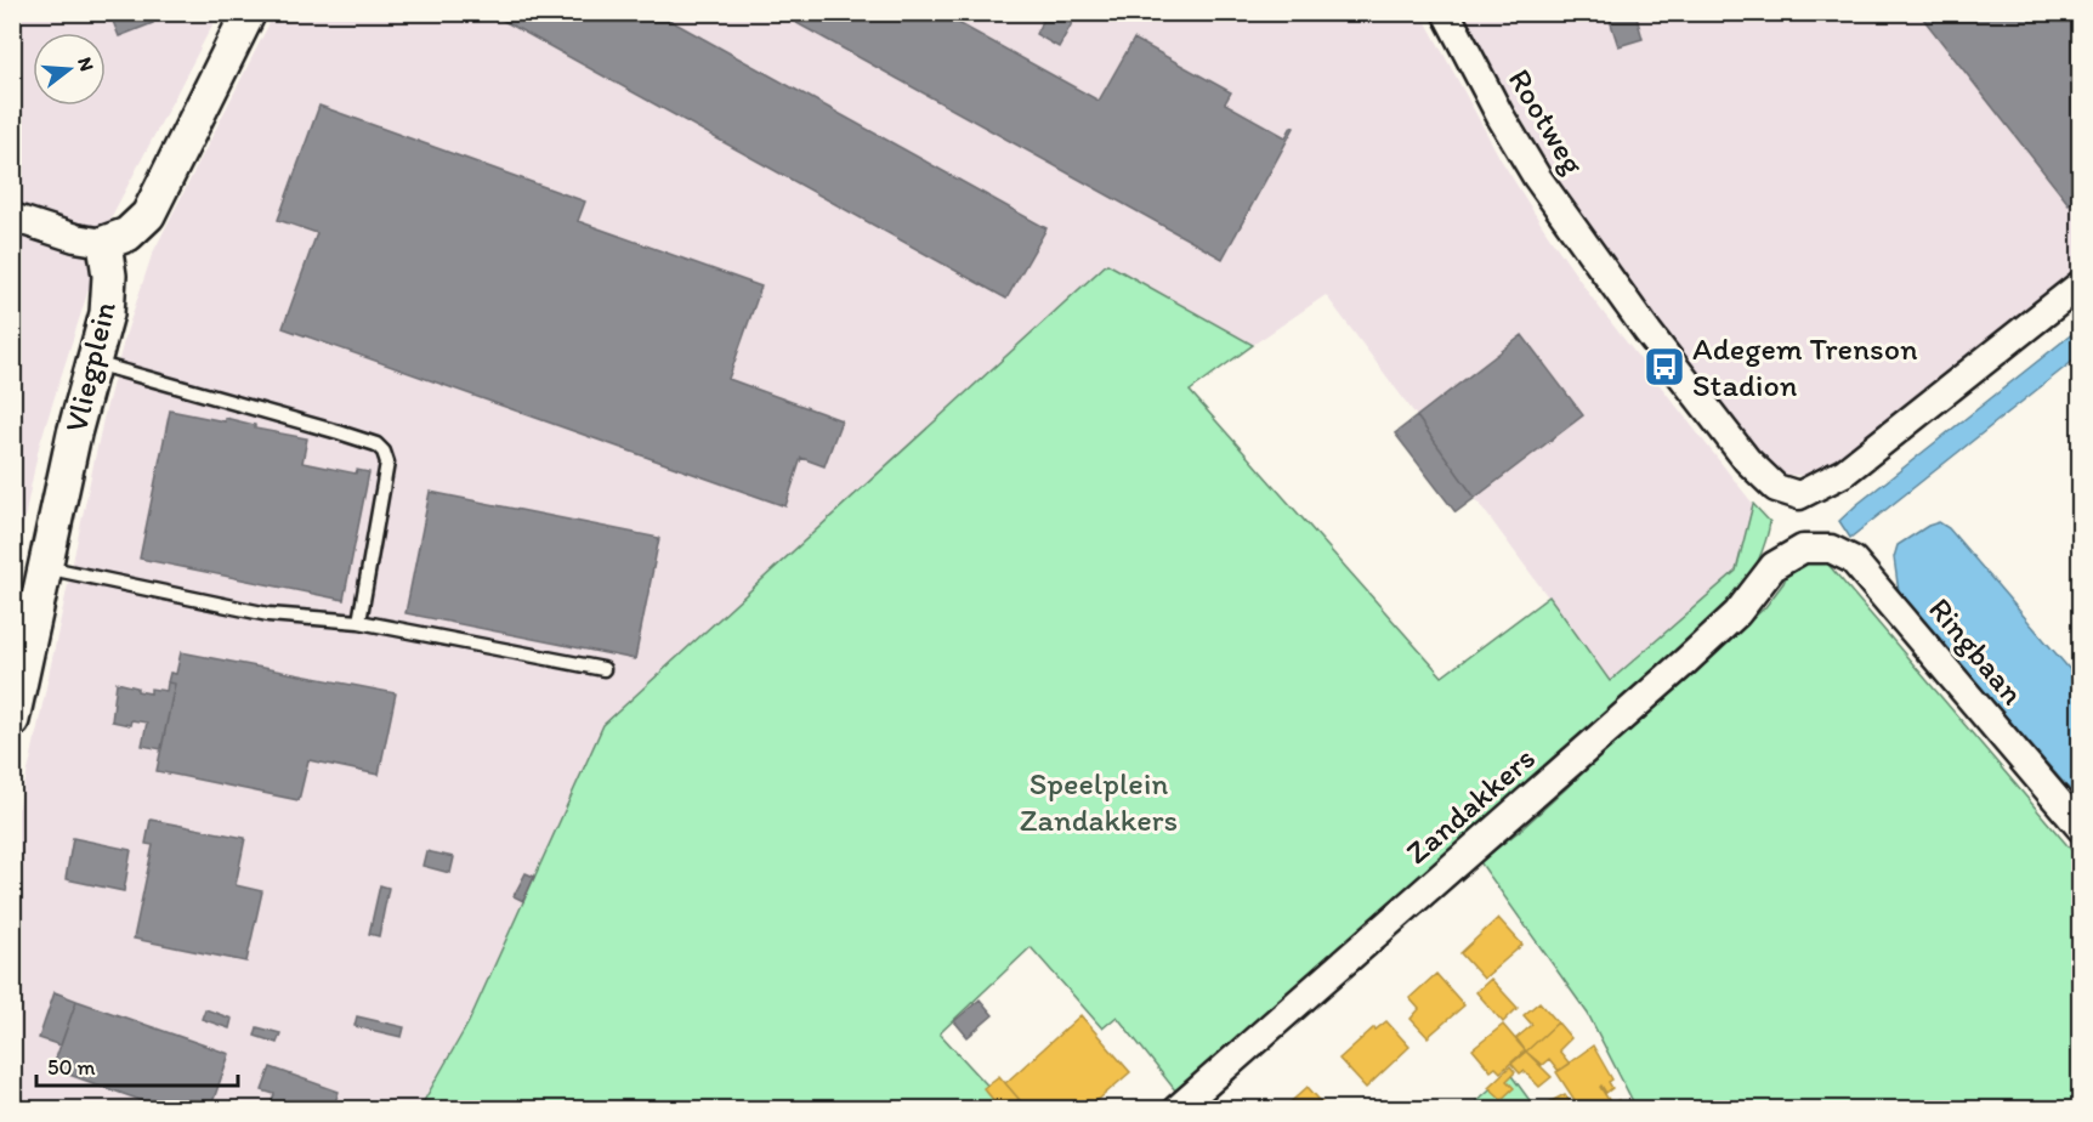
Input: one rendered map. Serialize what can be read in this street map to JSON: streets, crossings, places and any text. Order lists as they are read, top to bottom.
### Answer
{
  "streets": {
    "street": [
      "Rootweg",
      "Vliegplein",
      "Ringbaan",
      "Zandakkers"
    ]
  },
  "crossings": [
    ["Ringbaan", "Zandakkers"]
  ],
  "parks": ["Speelplein Zandakkers"],
  "places": {
    "bus stop": ["Adegem Trenson Stadion"]
  },
  "scale_bar": "50 m",
  "north": "right"
}
